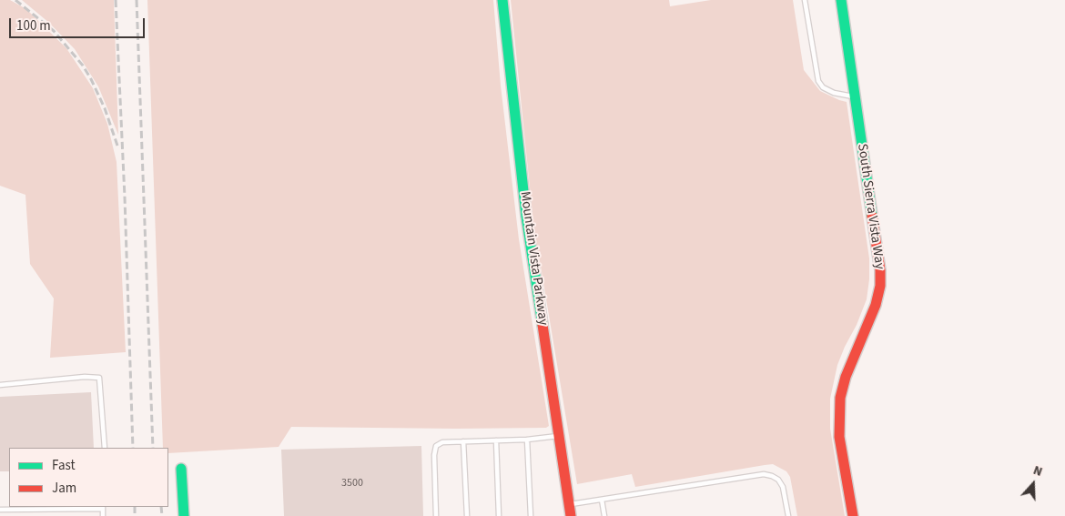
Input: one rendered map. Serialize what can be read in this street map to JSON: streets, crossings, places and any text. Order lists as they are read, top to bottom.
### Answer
{
  "streets": {
    "street": ["South Sierra Vista Way", "Mountain Vista Parkway"]
  },
  "house_numbers": ["3500"],
  "legend": ["Fast", "Jam"],
  "scale_bar": "100 m",
  "north": "top"
}
